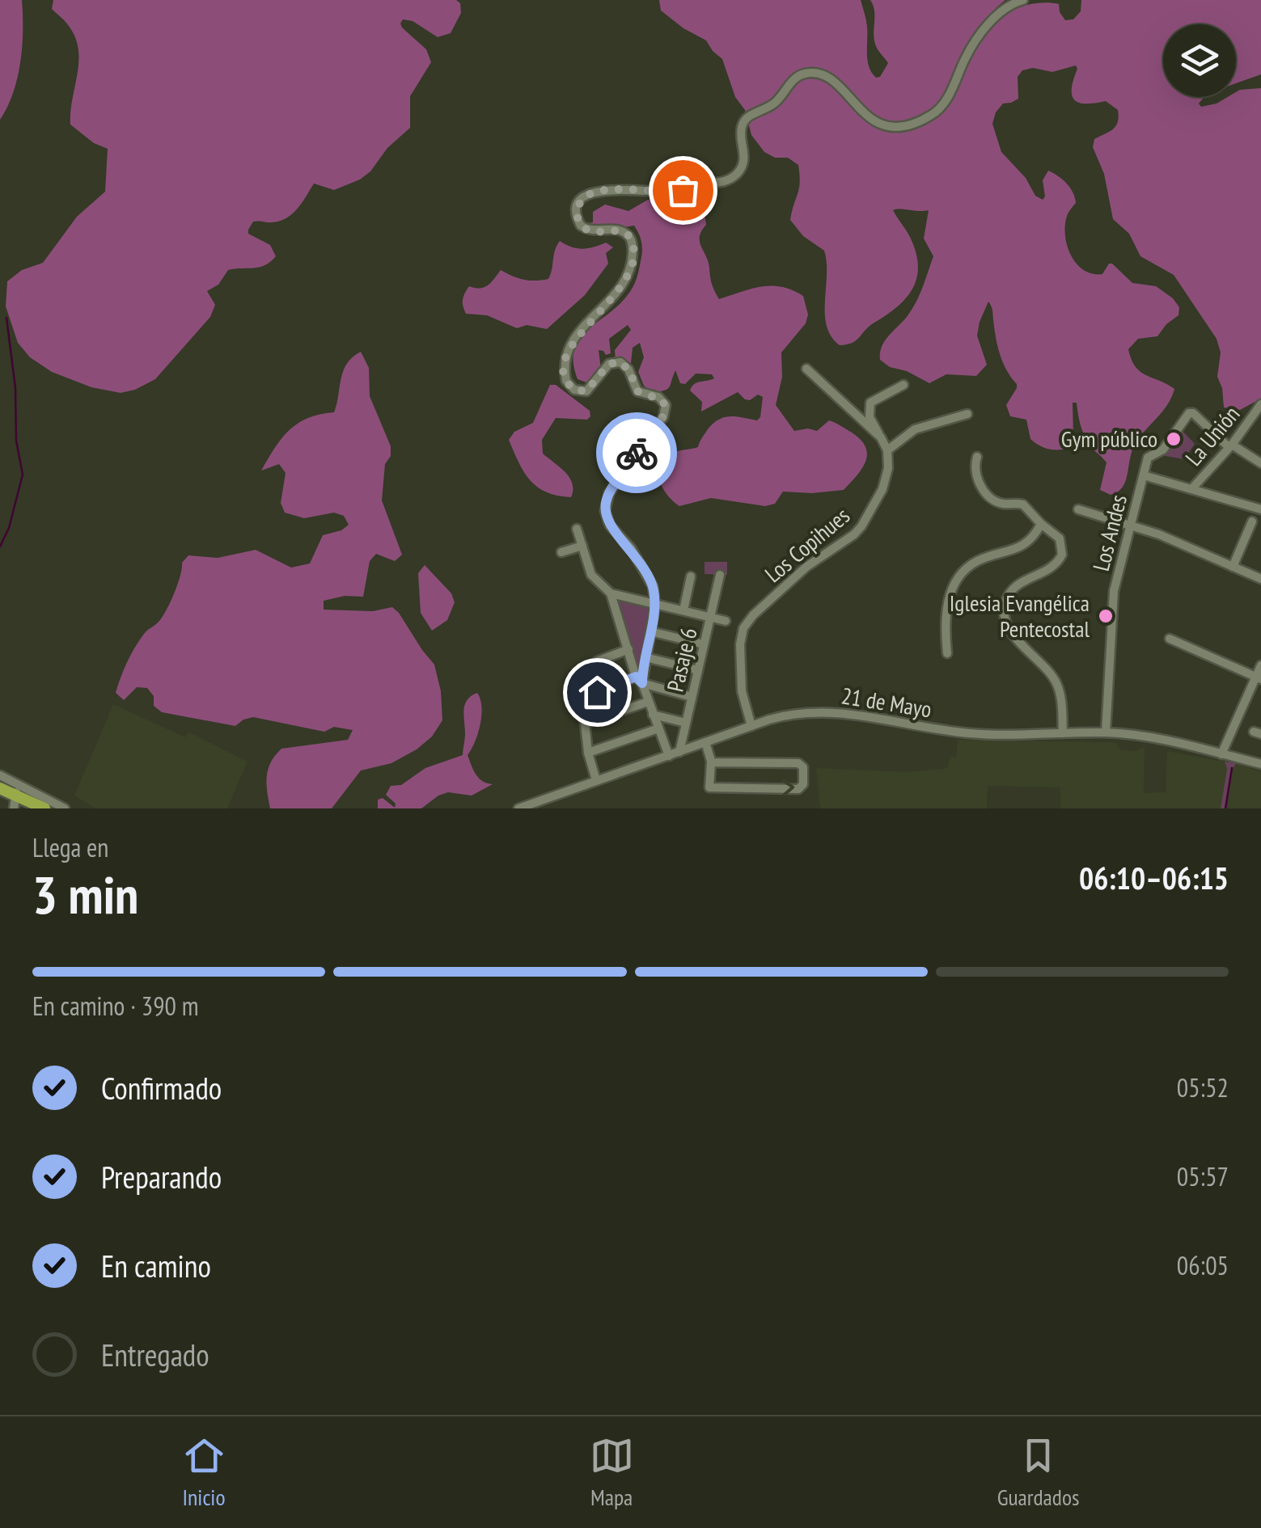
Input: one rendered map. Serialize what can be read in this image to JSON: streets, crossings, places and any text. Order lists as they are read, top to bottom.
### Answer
{
  "streets": {
    "street": [
      "La Unión",
      "Los Andes",
      "Los Copihues",
      "Pasaje 6",
      "21 de Mayo"
    ]
  },
  "crossings": [
    ["La Unión", "Los Andes"],
    ["Los Andes", "21 de Mayo"],
    ["Los Copihues", "21 de Mayo"],
    ["Pasaje 6", "21 de Mayo"]
  ],
  "places": ["Gym público", "Iglesia Evangélica Pentecostal"],
  "page": {
    "heading": ["3 min", "Llega en", "06:10–06:15"],
    "bar": "En camino · 390 m",
    "list": [
      ["Confirmado", "05:52"],
      ["Preparando", "05:57"],
      ["En camino", "06:05"],
      "Entregado"
    ],
    "tabs": ["Inicio", "Mapa", "Guardados"]
  }
}
